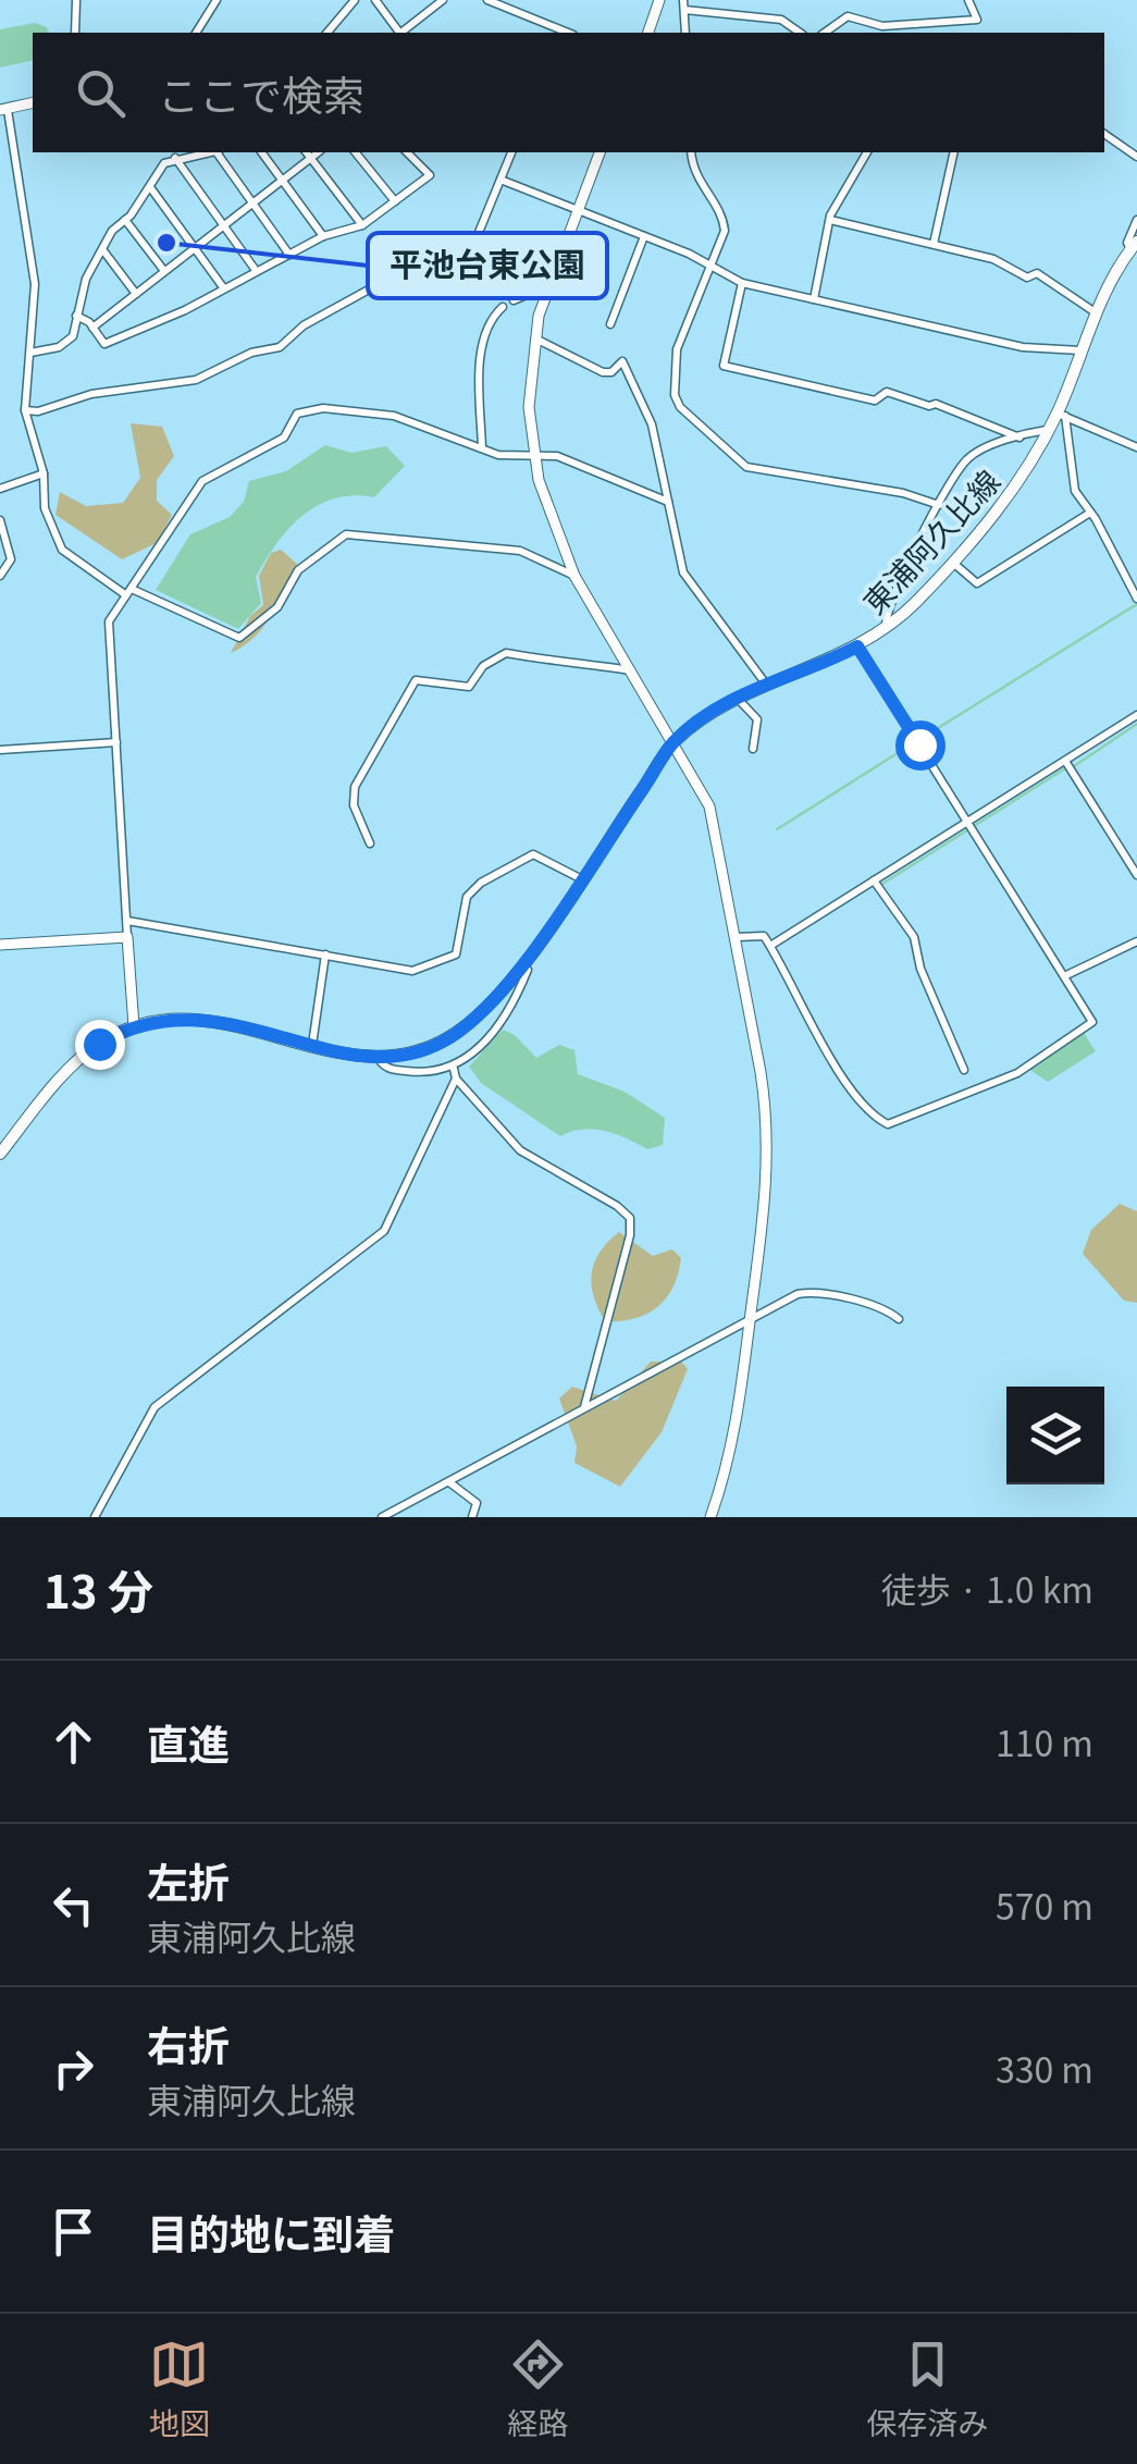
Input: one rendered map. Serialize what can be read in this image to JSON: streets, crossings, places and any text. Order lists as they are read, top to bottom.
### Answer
{
  "streets": {
    "main road": ["東浦阿久比線"]
  },
  "places": ["平池台東公園"],
  "page": {
    "search": "ここで検索",
    "heading": ["13 分", "徒歩 · 1.0 km"],
    "list": [
      ["直進", "110 m"],
      ["左折", "東浦阿久比線", "570 m"],
      ["右折", "東浦阿久比線", "330 m"],
      "目的地に到着"
    ],
    "nav": ["地図", "経路", "保存済み"]
  }
}
